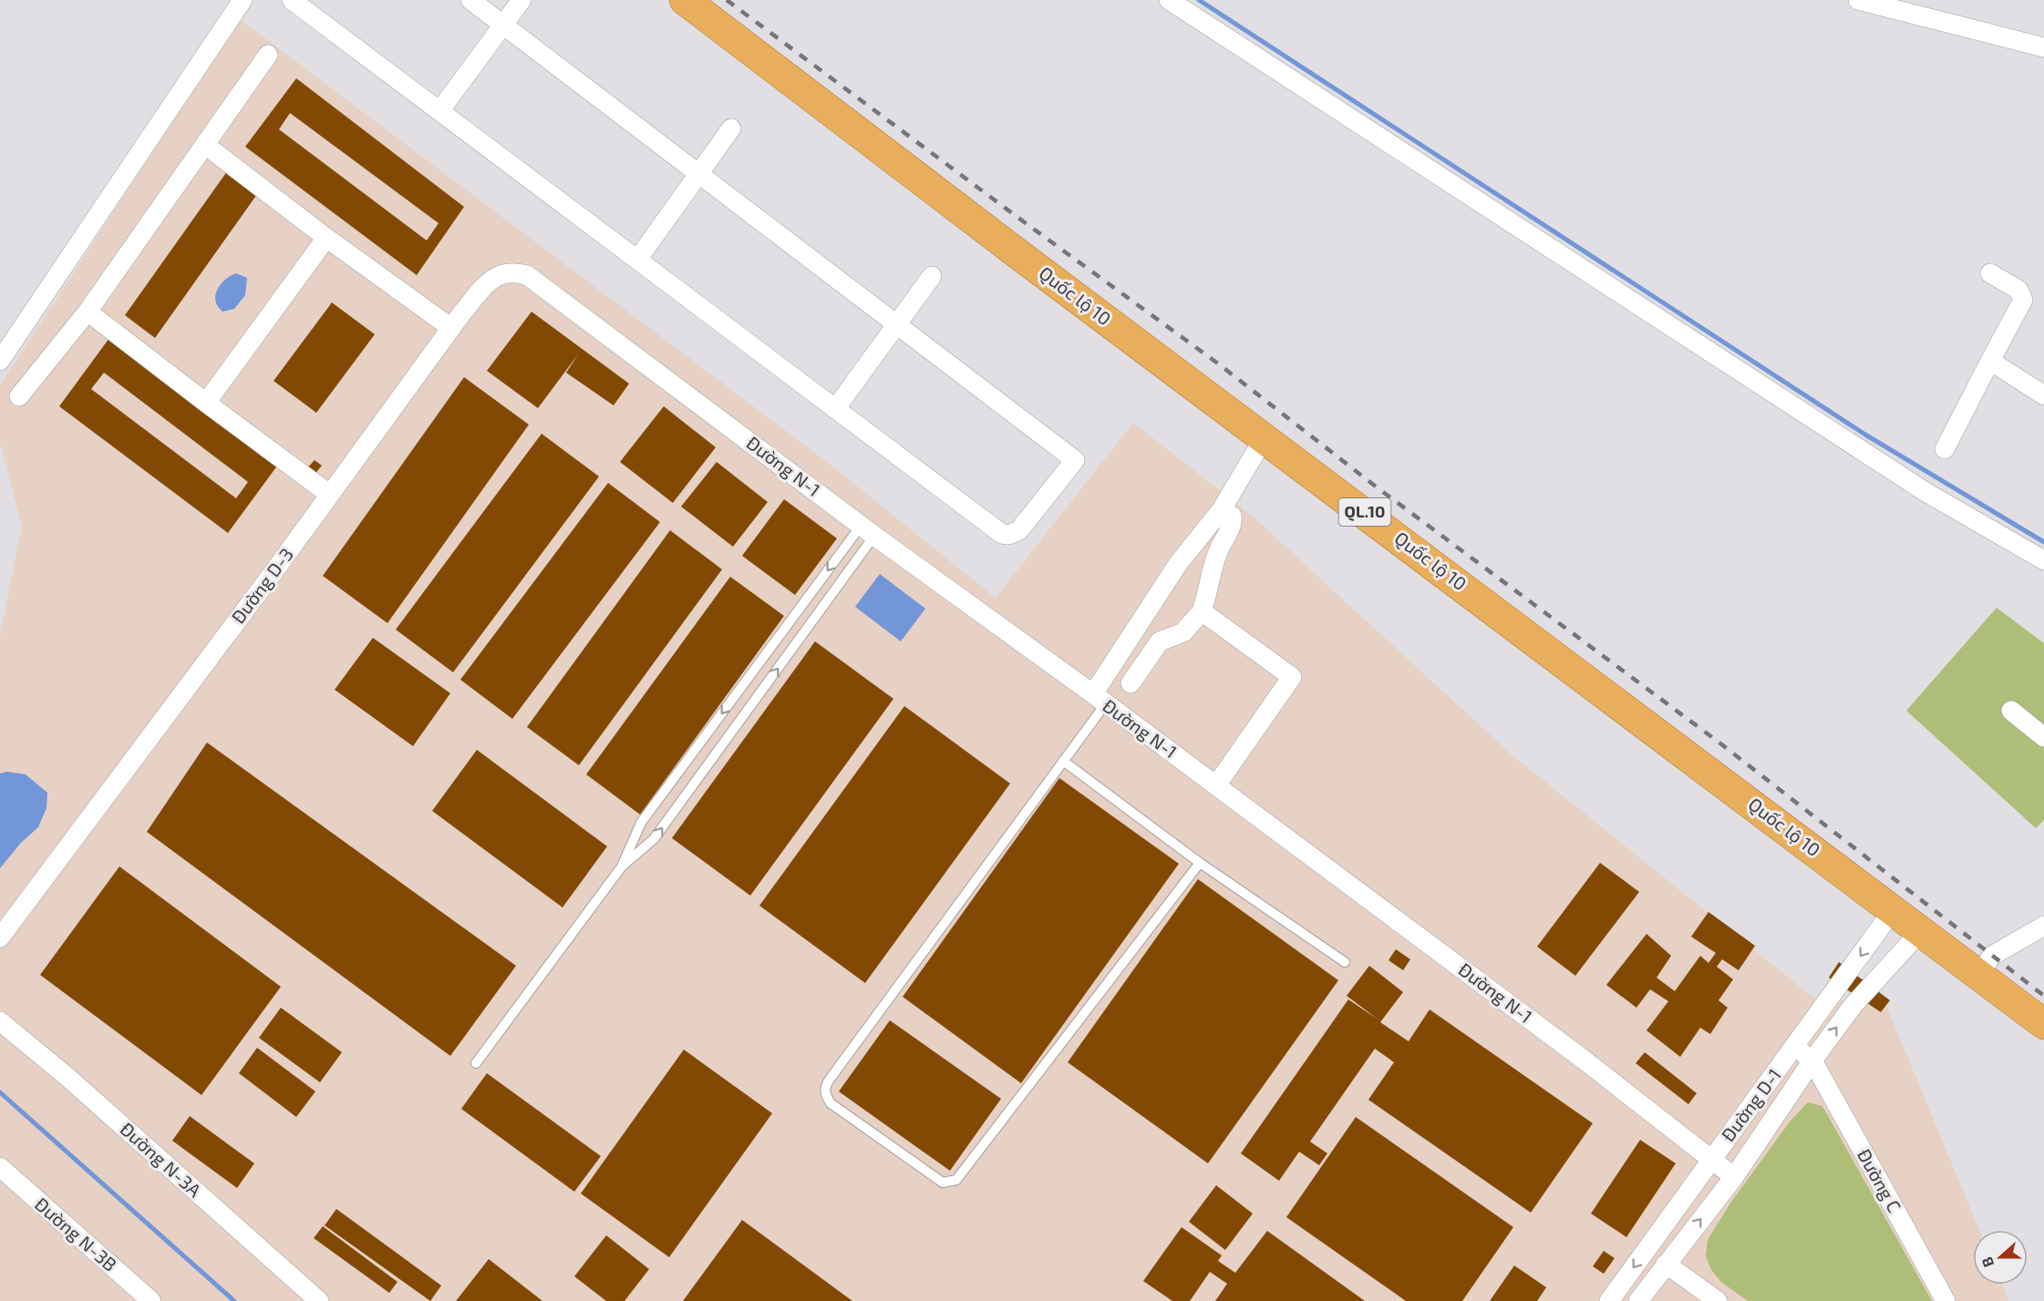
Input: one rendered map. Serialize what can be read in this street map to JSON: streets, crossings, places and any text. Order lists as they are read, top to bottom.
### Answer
{
  "streets": {
    "highway": ["Quốc lộ 10", "QL.10"],
    "street": [
      "Đường N-1",
      "Đường D-3",
      "Đường D-1",
      "Đường N-3A",
      "Đường C",
      "Đường N-3B"
    ]
  },
  "crossings": [
    ["Quốc lộ 10", "Đường D-1"],
    ["Đường N-1", "Đường D-3"],
    ["Đường N-1", "Đường D-1"],
    ["Đường D-1", "Đường C"]
  ],
  "north": "left"
}
